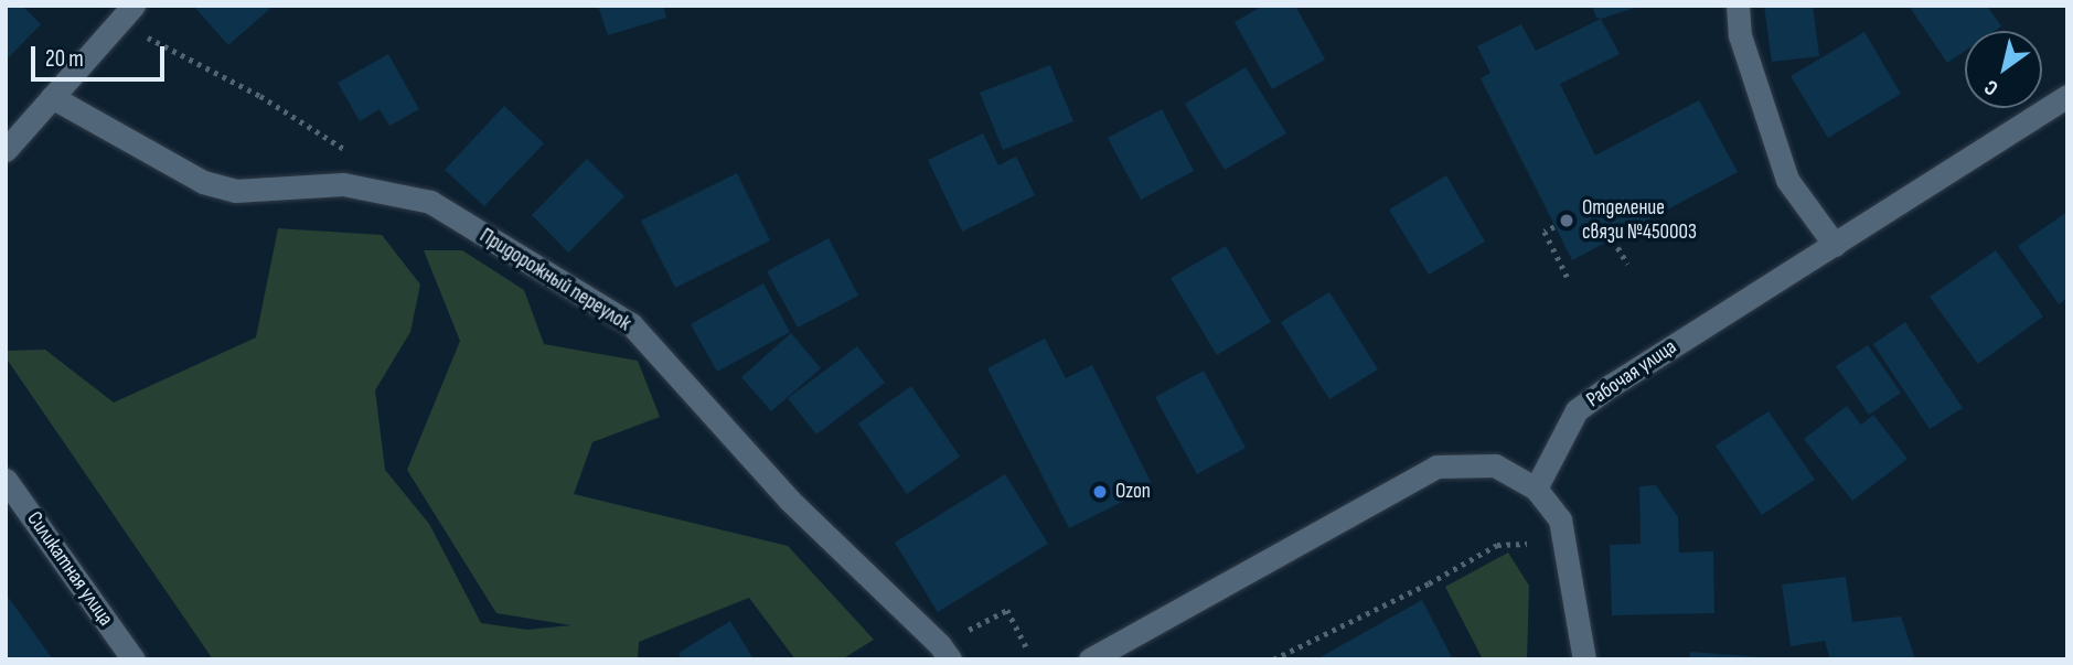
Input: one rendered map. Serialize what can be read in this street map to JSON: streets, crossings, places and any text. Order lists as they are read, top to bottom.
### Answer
{
  "streets": {
    "street": ["Придорожный переулок", "Рабочая улица", "Силикатная улица"]
  },
  "places": ["Отделение связи №450003", "Ozon"],
  "scale_bar": "20 m",
  "north": "bottom left"
}
